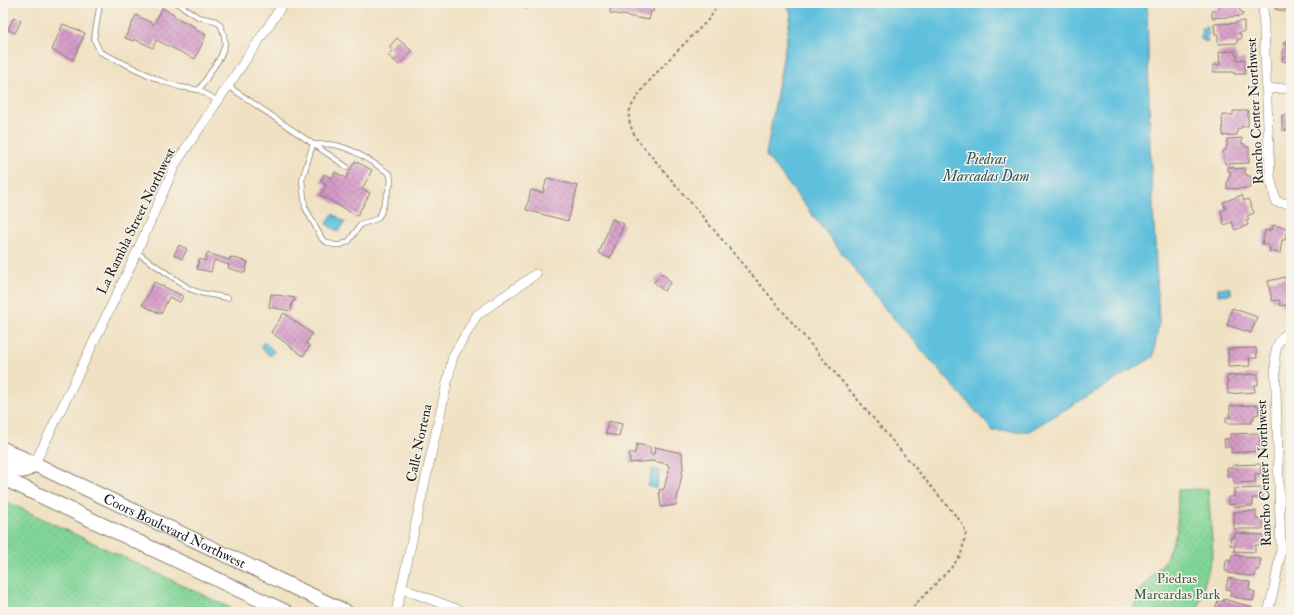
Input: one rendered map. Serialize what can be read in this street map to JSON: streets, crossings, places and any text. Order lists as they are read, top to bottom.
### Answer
{
  "streets": {
    "main road": ["Coors Boulevard Northwest"],
    "street": ["Rancho Center Northwest", "La Rambla Street Northwest", "Calle Nortena"]
  },
  "crossings": [
    ["La Rambla Street Northwest", "Coors Boulevard Northwest"]
  ],
  "water": ["Piedras Marcadas Dam"],
  "parks": ["Piedras Marcardas Park"]
}
